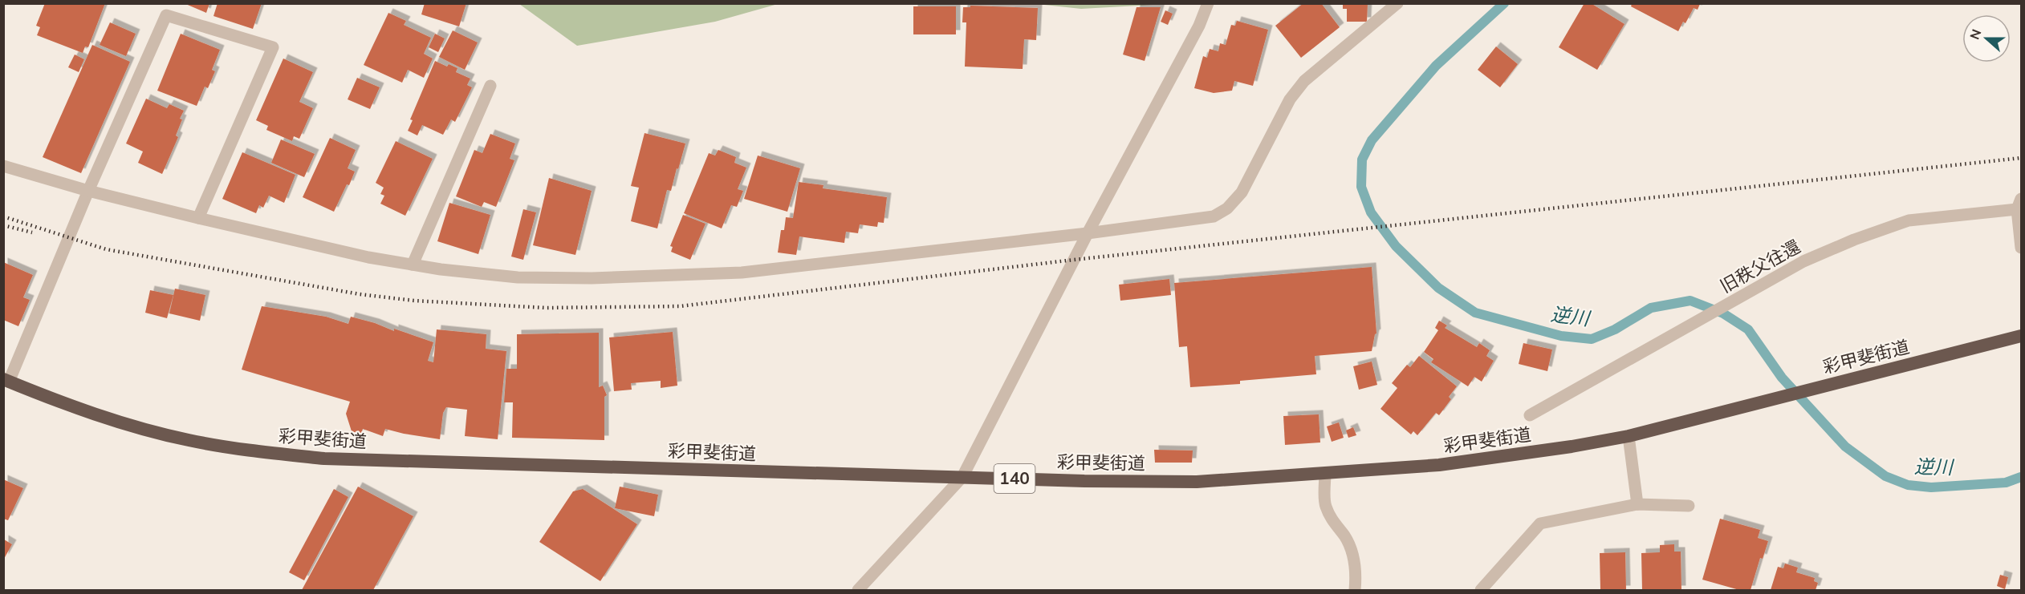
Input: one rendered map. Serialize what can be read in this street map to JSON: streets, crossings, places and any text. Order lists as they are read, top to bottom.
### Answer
{
  "streets": {
    "highway": ["彩甲斐街道", "140"],
    "street": ["旧秩父往還"]
  },
  "water": ["逆川"],
  "north": "left"
}
